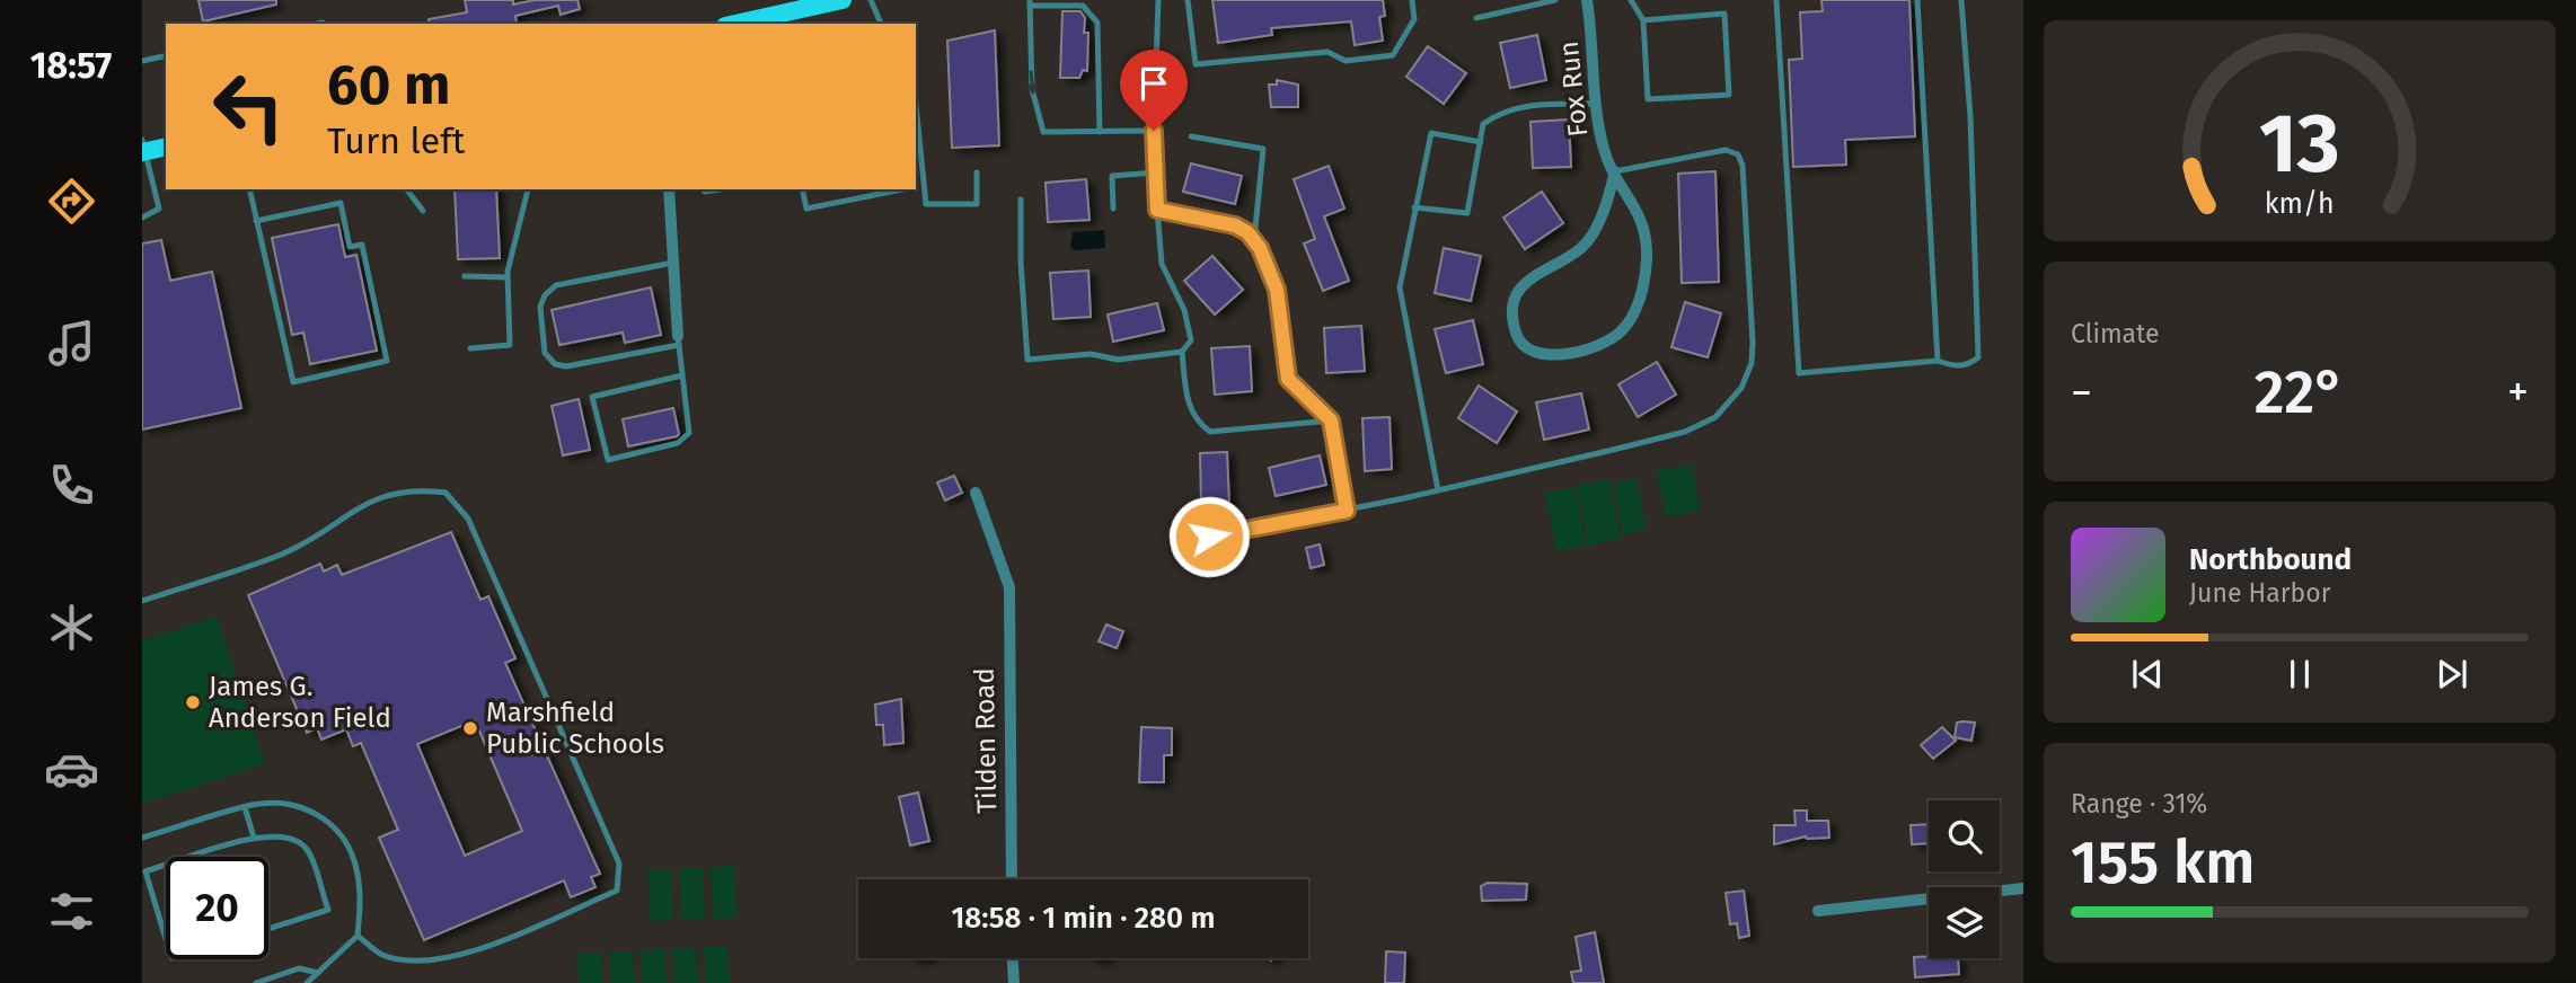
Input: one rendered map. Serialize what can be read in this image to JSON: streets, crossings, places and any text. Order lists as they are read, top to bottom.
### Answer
{
  "streets": {
    "street": ["Fox Run", "Tilden Road"]
  },
  "places": ["James G. Anderson Field", "Marshfield Public Schools"],
  "page": {
    "tabs": "18:57",
    "turn": ["60 m", "Turn left"],
    "tile": [
      "Climate",
      ["Range · 31%", "155 km"]
    ],
    "heat": ["−", "22°", "+"],
    "song": ["Northbound", "June Harbor"],
    "limit": "20",
    "trip": "18:58 · 1 min · 280 m",
    "gauge": ["13", "km/h"]
  }
}
